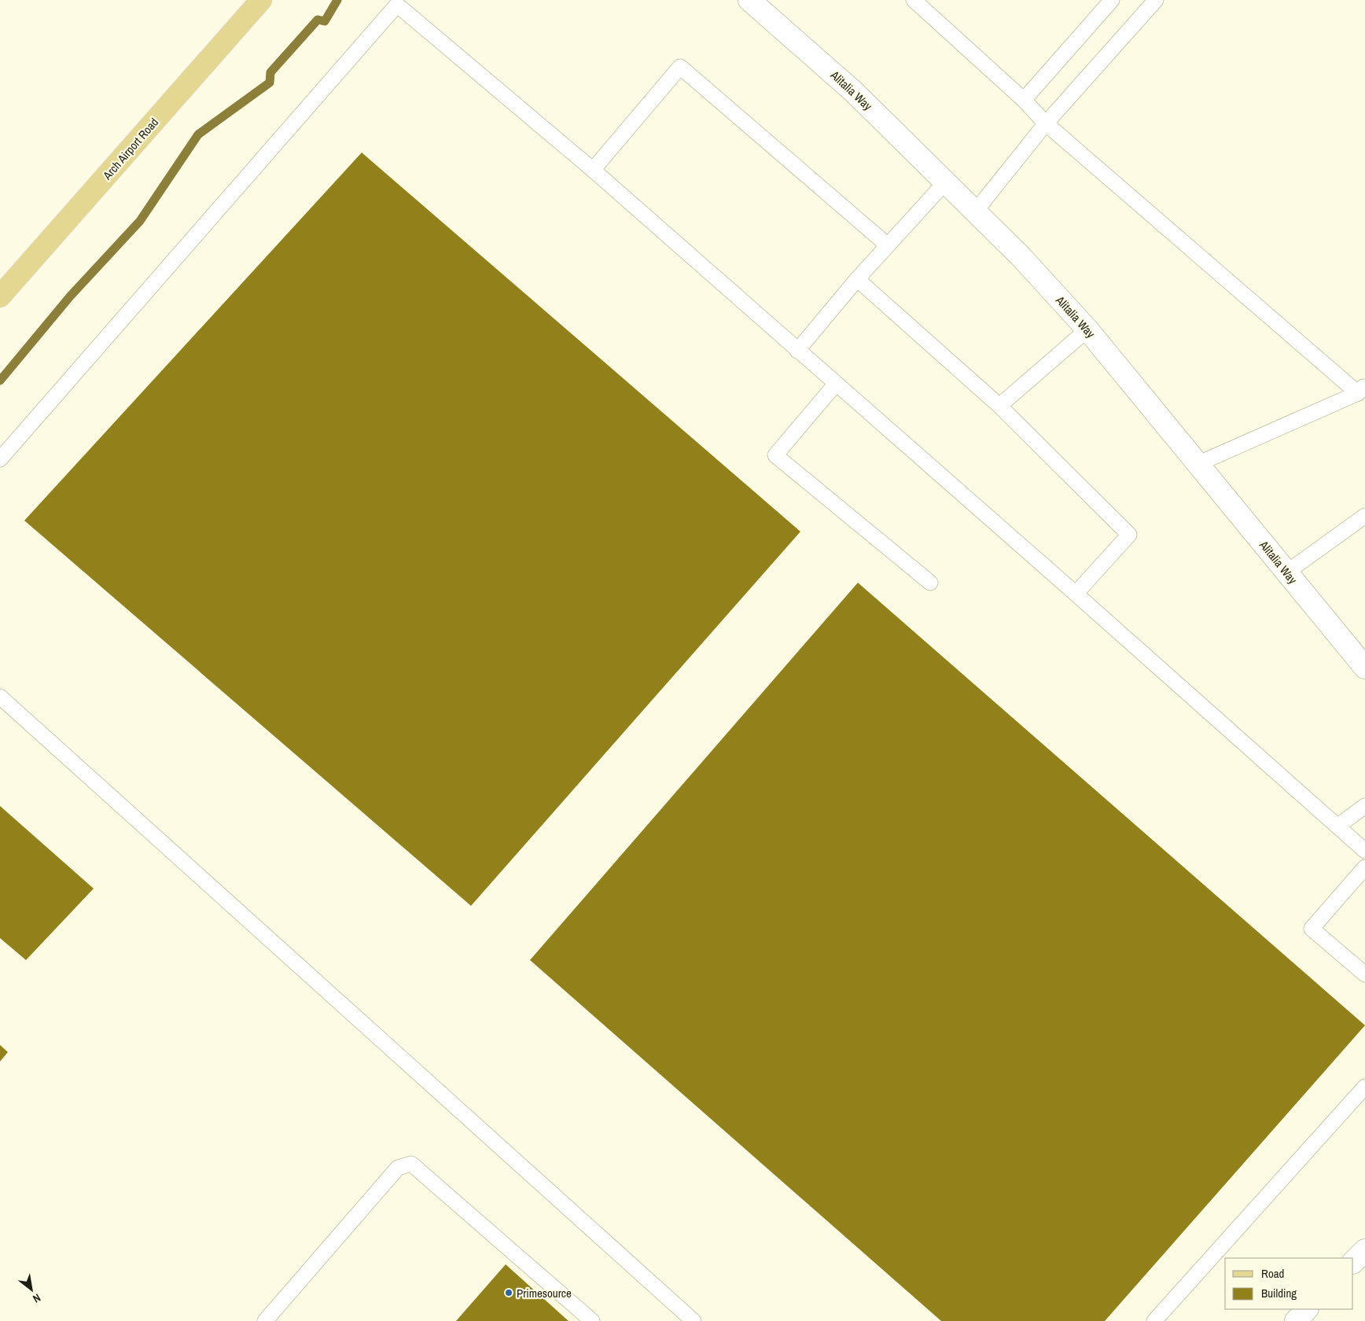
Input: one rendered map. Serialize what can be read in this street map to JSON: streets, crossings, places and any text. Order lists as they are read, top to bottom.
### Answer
{
  "streets": {
    "main road": ["Arch Airport Road"],
    "street": ["Alitalia Way"]
  },
  "places": ["Primesource"],
  "legend": ["Road", "Building"],
  "north": "bottom right"
}
